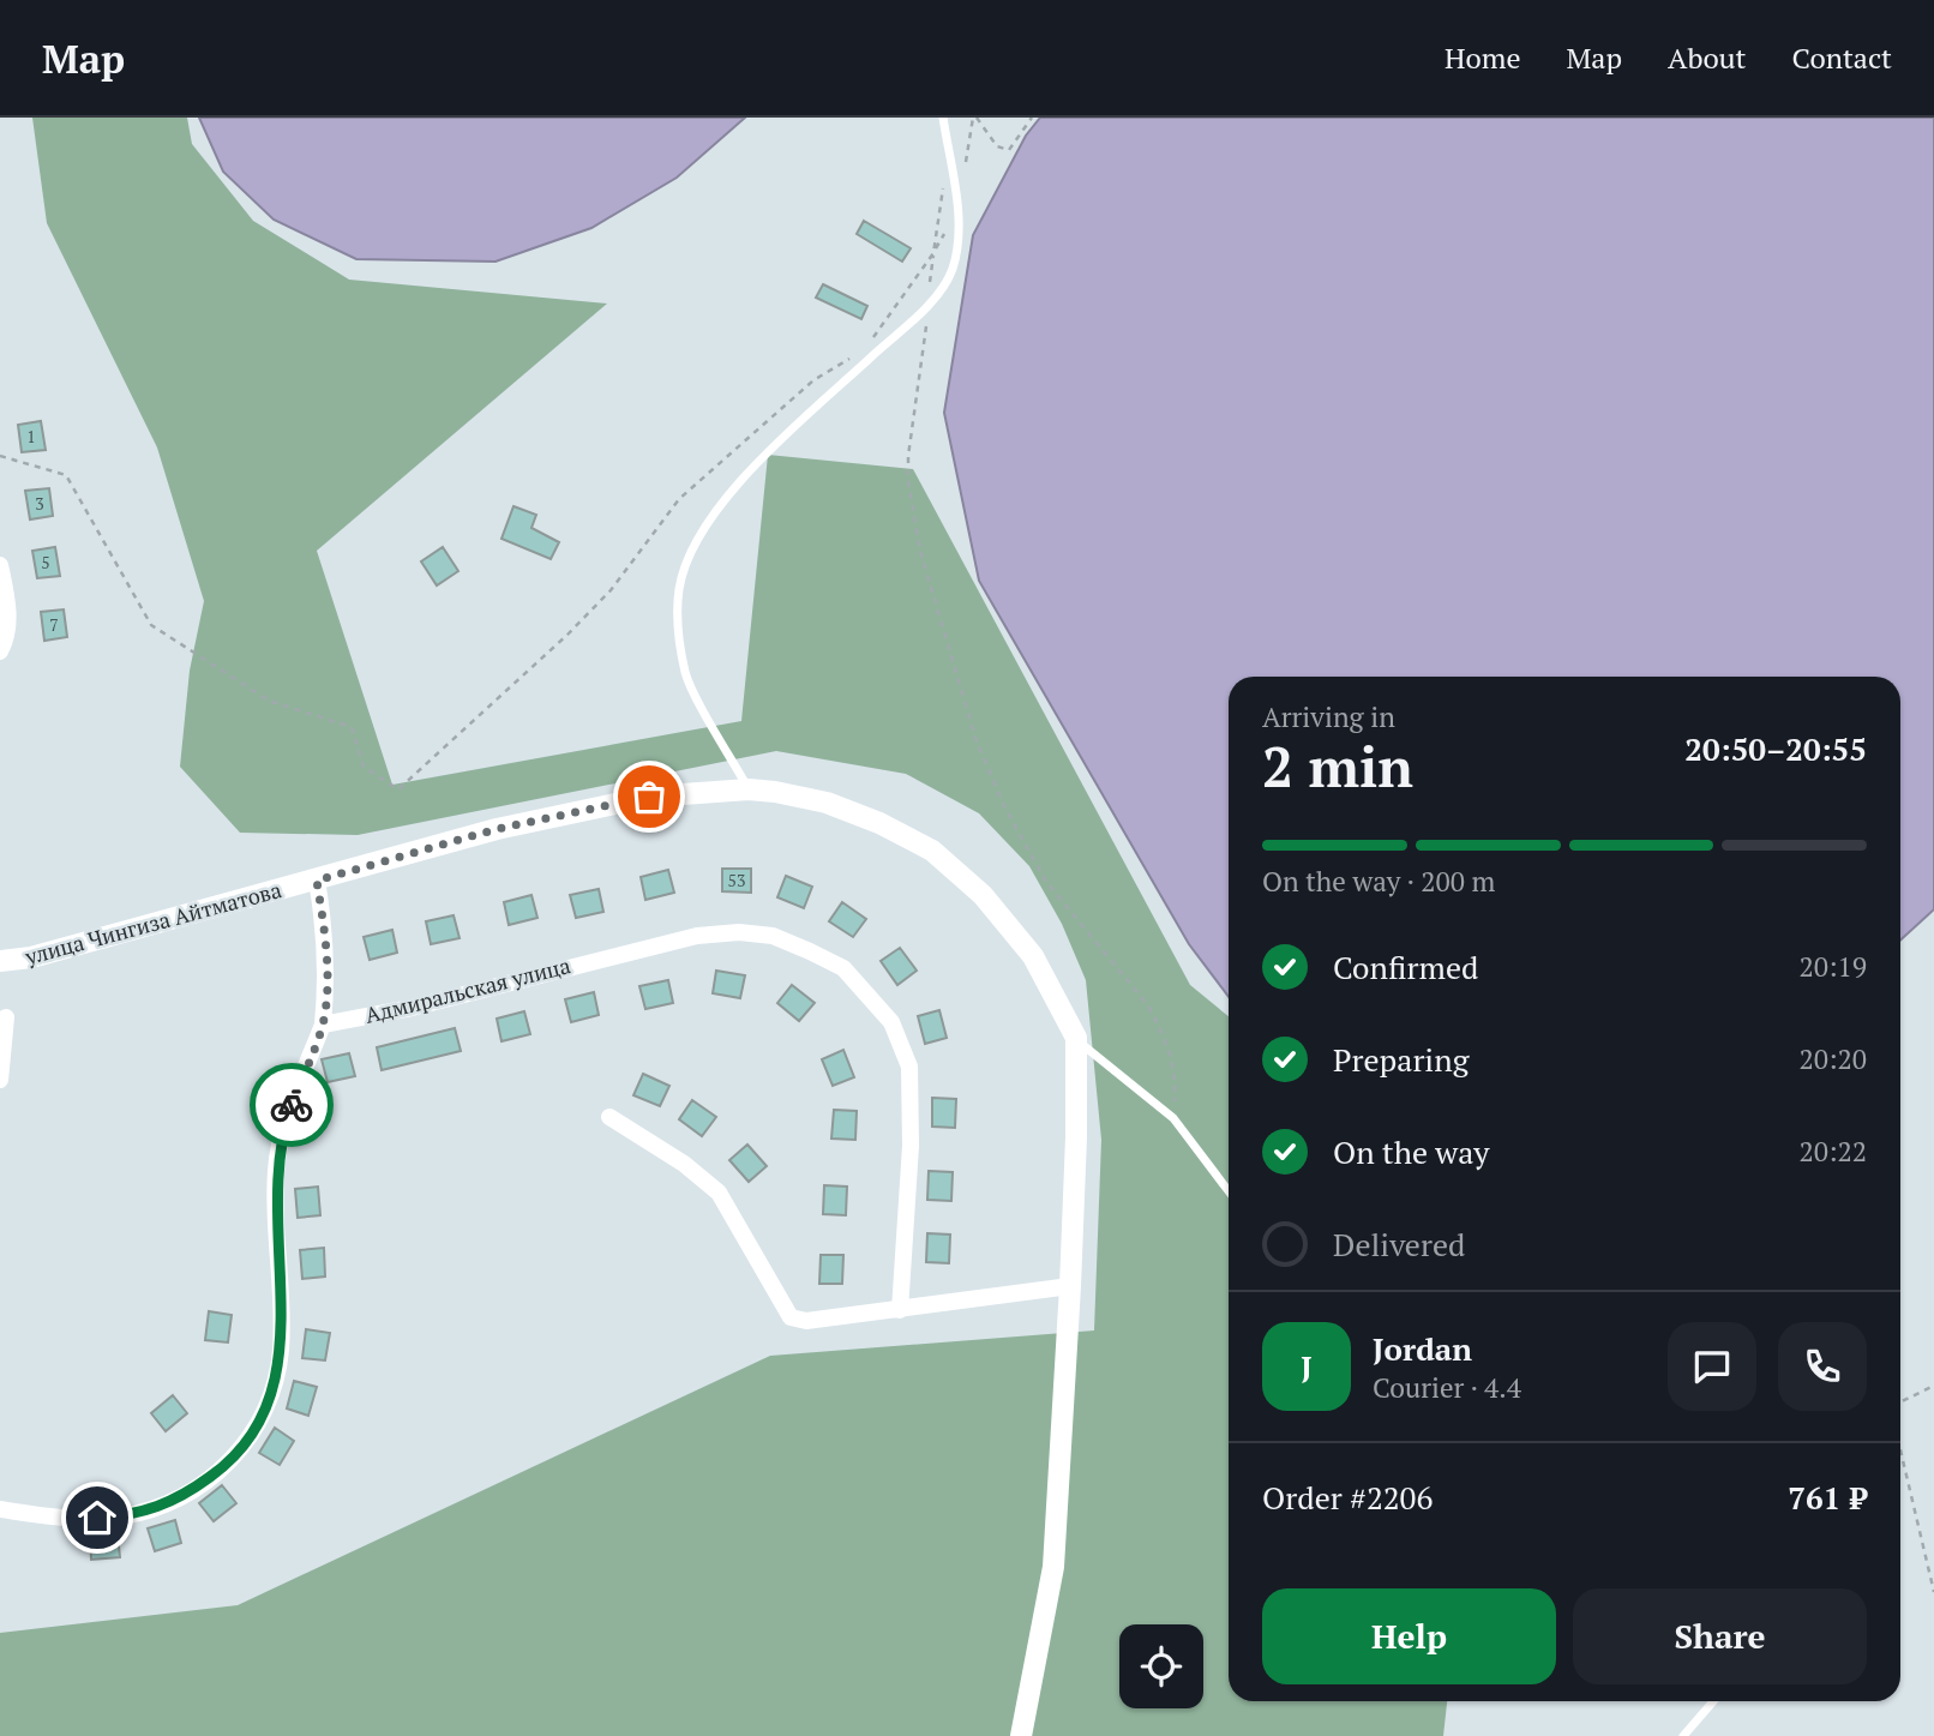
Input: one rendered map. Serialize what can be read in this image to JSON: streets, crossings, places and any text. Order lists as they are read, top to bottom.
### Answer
{
  "streets": {
    "street": ["улица Чингиза Айтматова", "Адмиральская улица"]
  },
  "house_numbers": [
    "1",
    "3",
    "5",
    "7",
    "53"
  ],
  "page": {
    "header": "Map",
    "nav": [
      "Home",
      "Map",
      "About",
      "Contact"
    ],
    "heading": ["2 min", "Arriving in", "20:50–20:55"],
    "panel": [
      "Jordan",
      "Courier · 4.4",
      "Order #2206",
      "761 ₽"
    ],
    "bar": "On the way · 200 m",
    "list": [
      ["Confirmed", "20:19"],
      ["Preparing", "20:20"],
      ["On the way", "20:22"],
      "Delivered"
    ],
    "round": "J",
    "buttons": ["Help", "Share"]
  }
}
